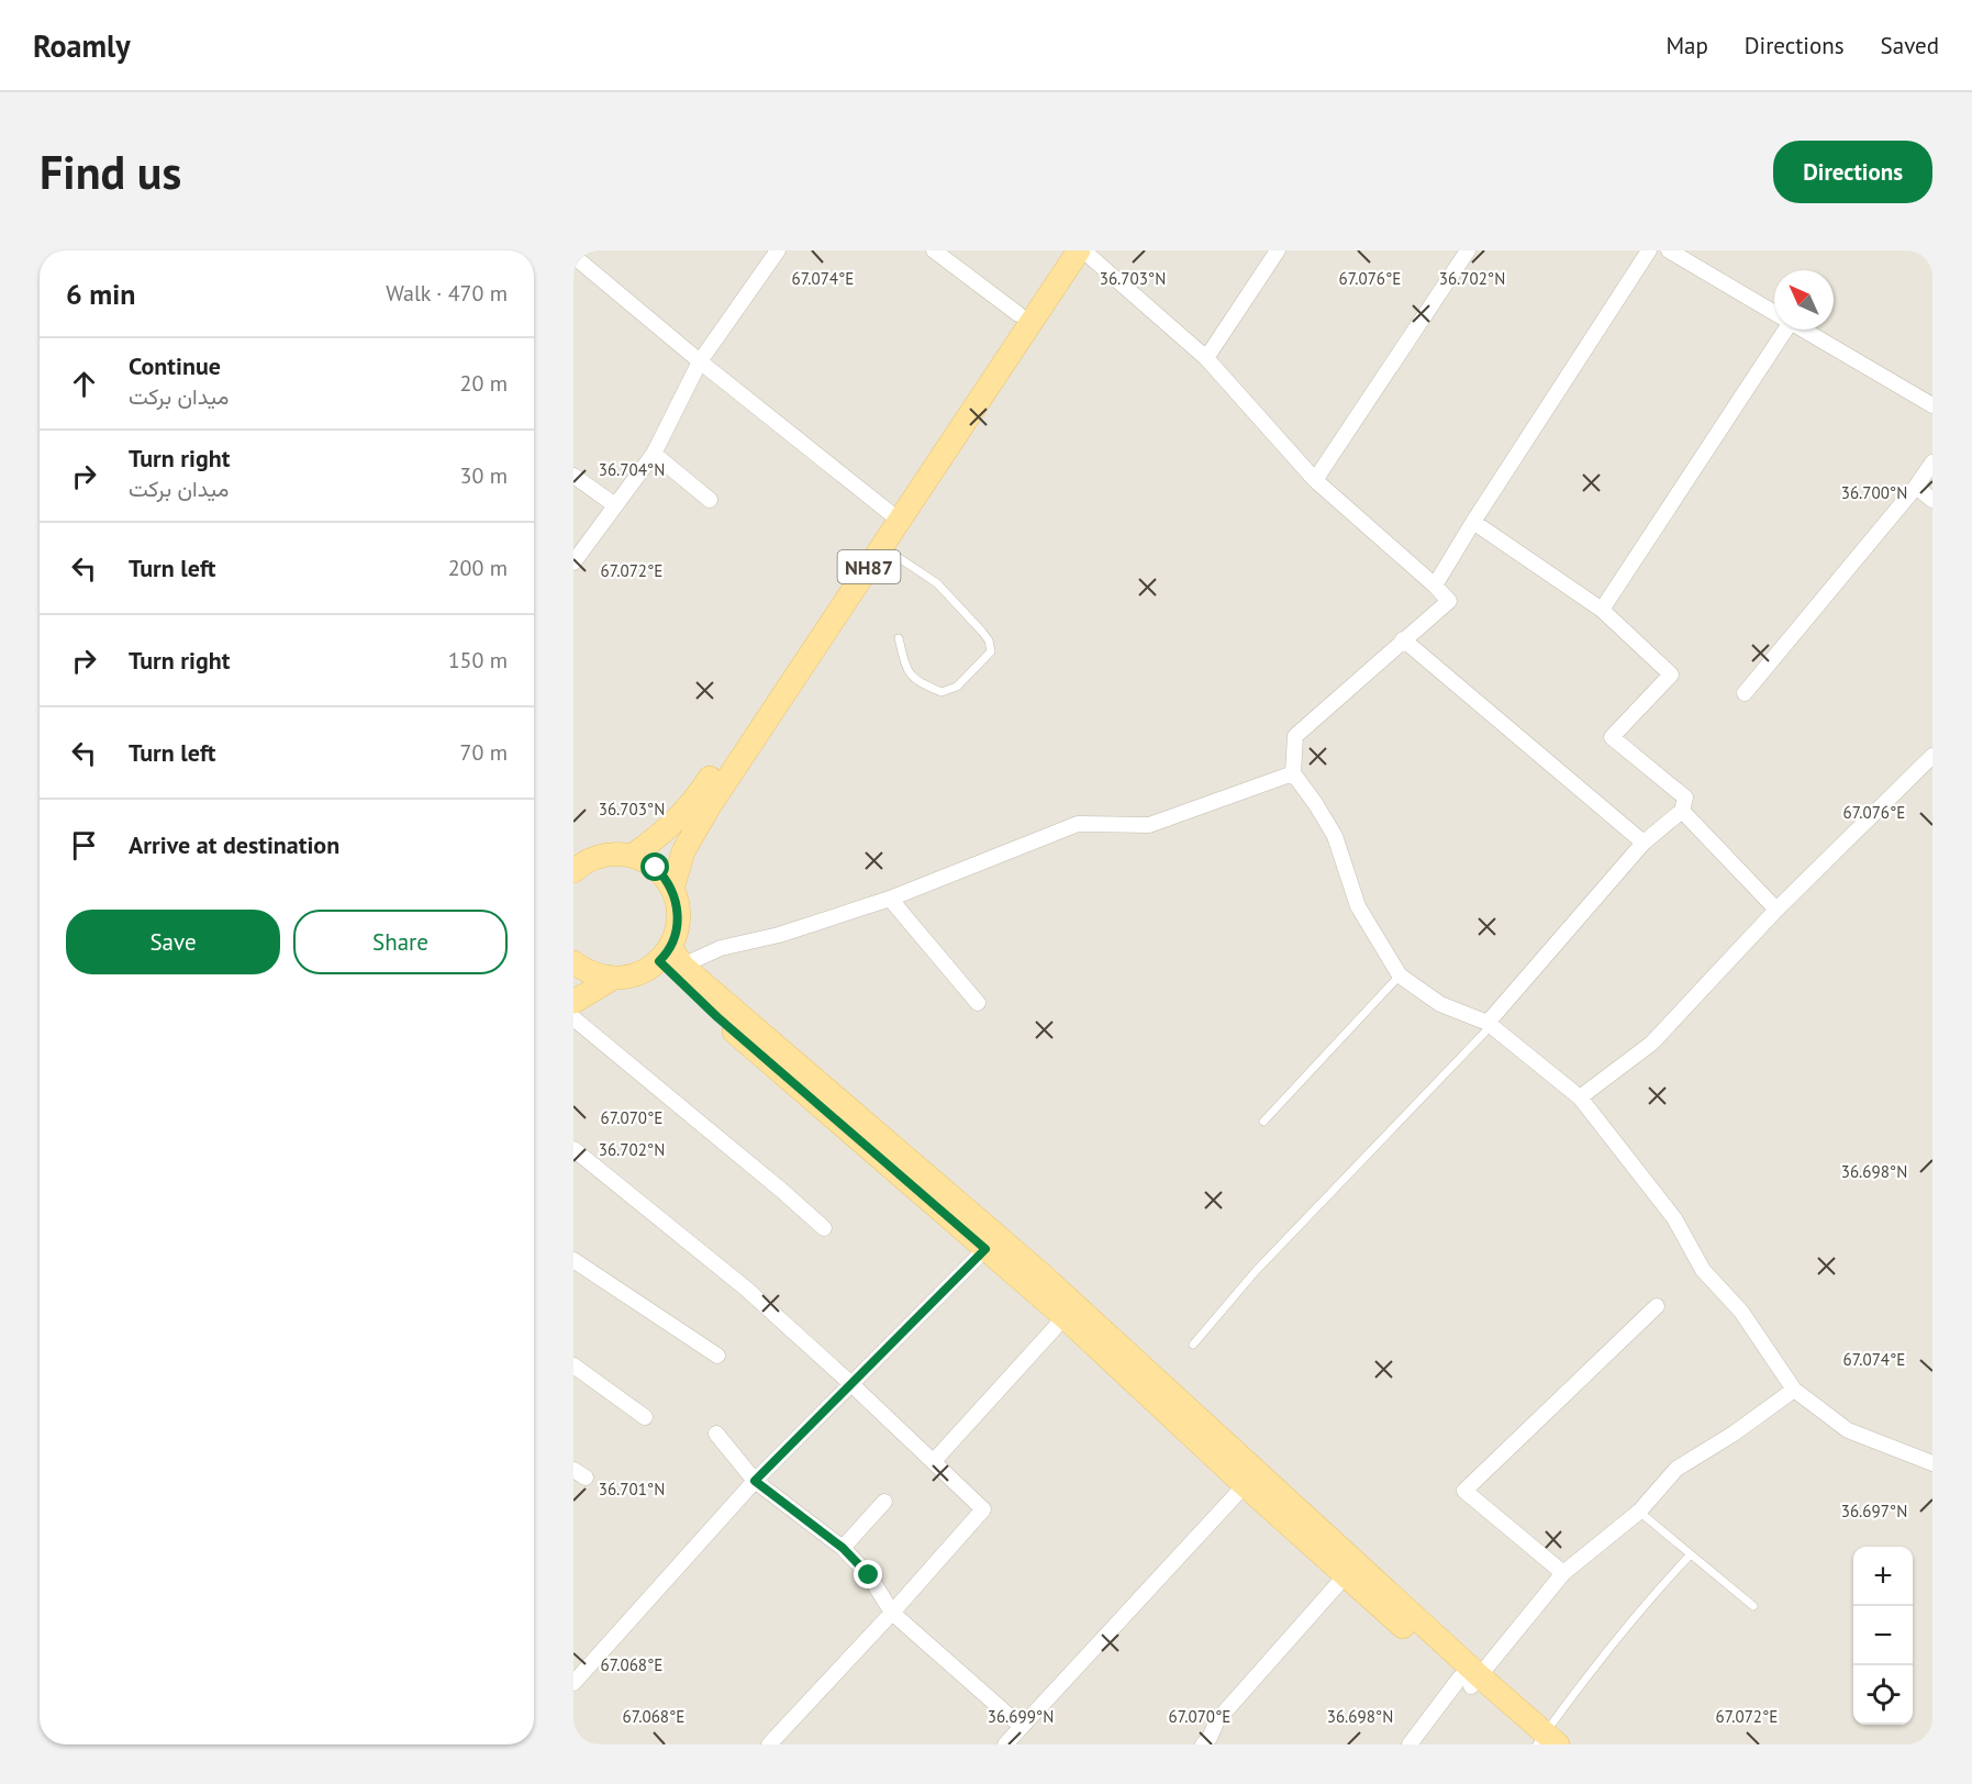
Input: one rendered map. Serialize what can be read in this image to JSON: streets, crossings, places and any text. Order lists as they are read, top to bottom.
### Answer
{
  "streets": {
    "main road": ["NH87"]
  },
  "north": "top left",
  "page": {
    "header": "Roamly",
    "nav": ["Map", "Directions", "Saved"],
    "buttons": [
      "Directions",
      ["Save", "Share"]
    ],
    "title": "Find us",
    "heading": ["6 min", "Walk · 470 m"],
    "list": [
      ["Continue", "میدان برکت", "20 m"],
      ["Turn right", "میدان برکت", "30 m"],
      ["Turn left", "200 m"],
      ["Turn right", "150 m"],
      ["Turn left", "70 m"],
      "Arrive at destination"
    ],
    "map_buttons": ["+", "−"]
  },
  "coordinates": [
    "67.074°E",
    "36.703°N",
    "67.076°E",
    "36.702°N",
    "36.704°N",
    "36.700°N",
    "67.072°E",
    "67.070°E",
    "36.698°N",
    "36.701°N",
    "36.697°N",
    "67.068°E",
    "36.699°N"
  ]
}
